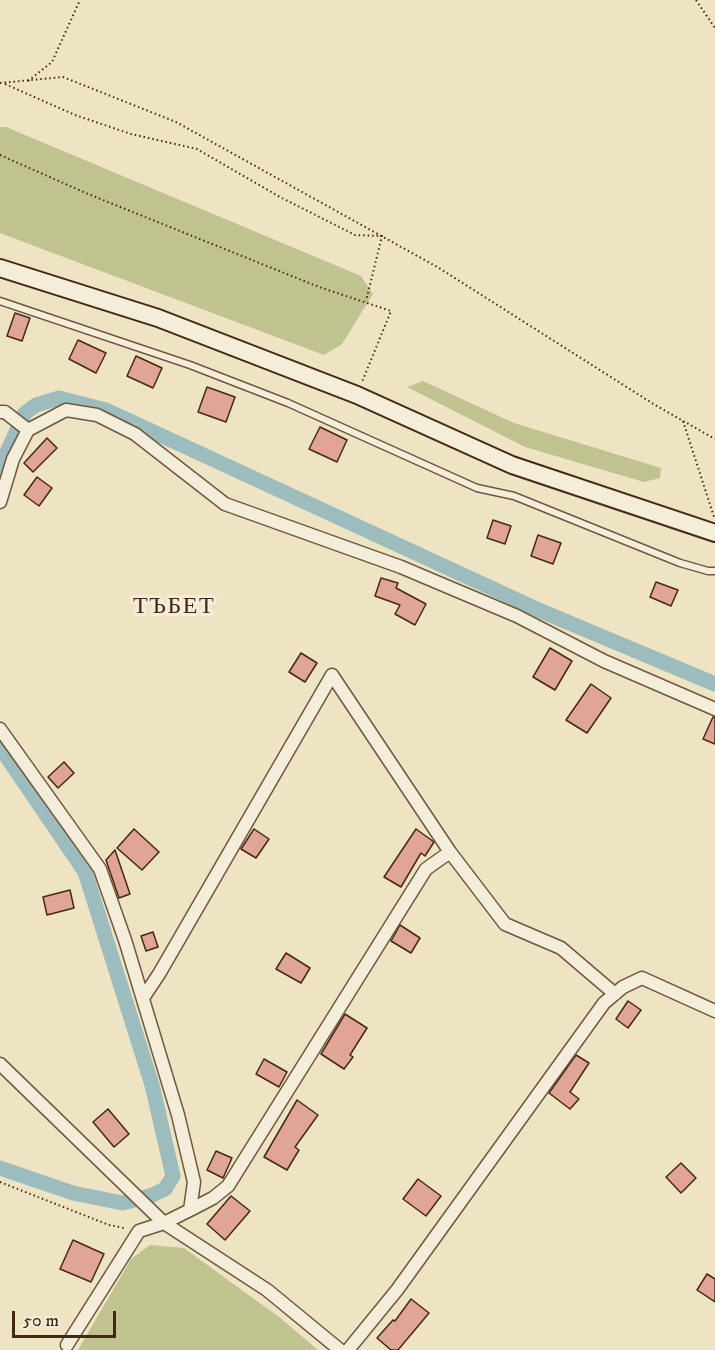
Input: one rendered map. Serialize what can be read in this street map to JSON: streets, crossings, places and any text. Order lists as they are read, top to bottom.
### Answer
{
  "districts": ["ТЪБЕТ"],
  "scale_bar": "50 m"
}
